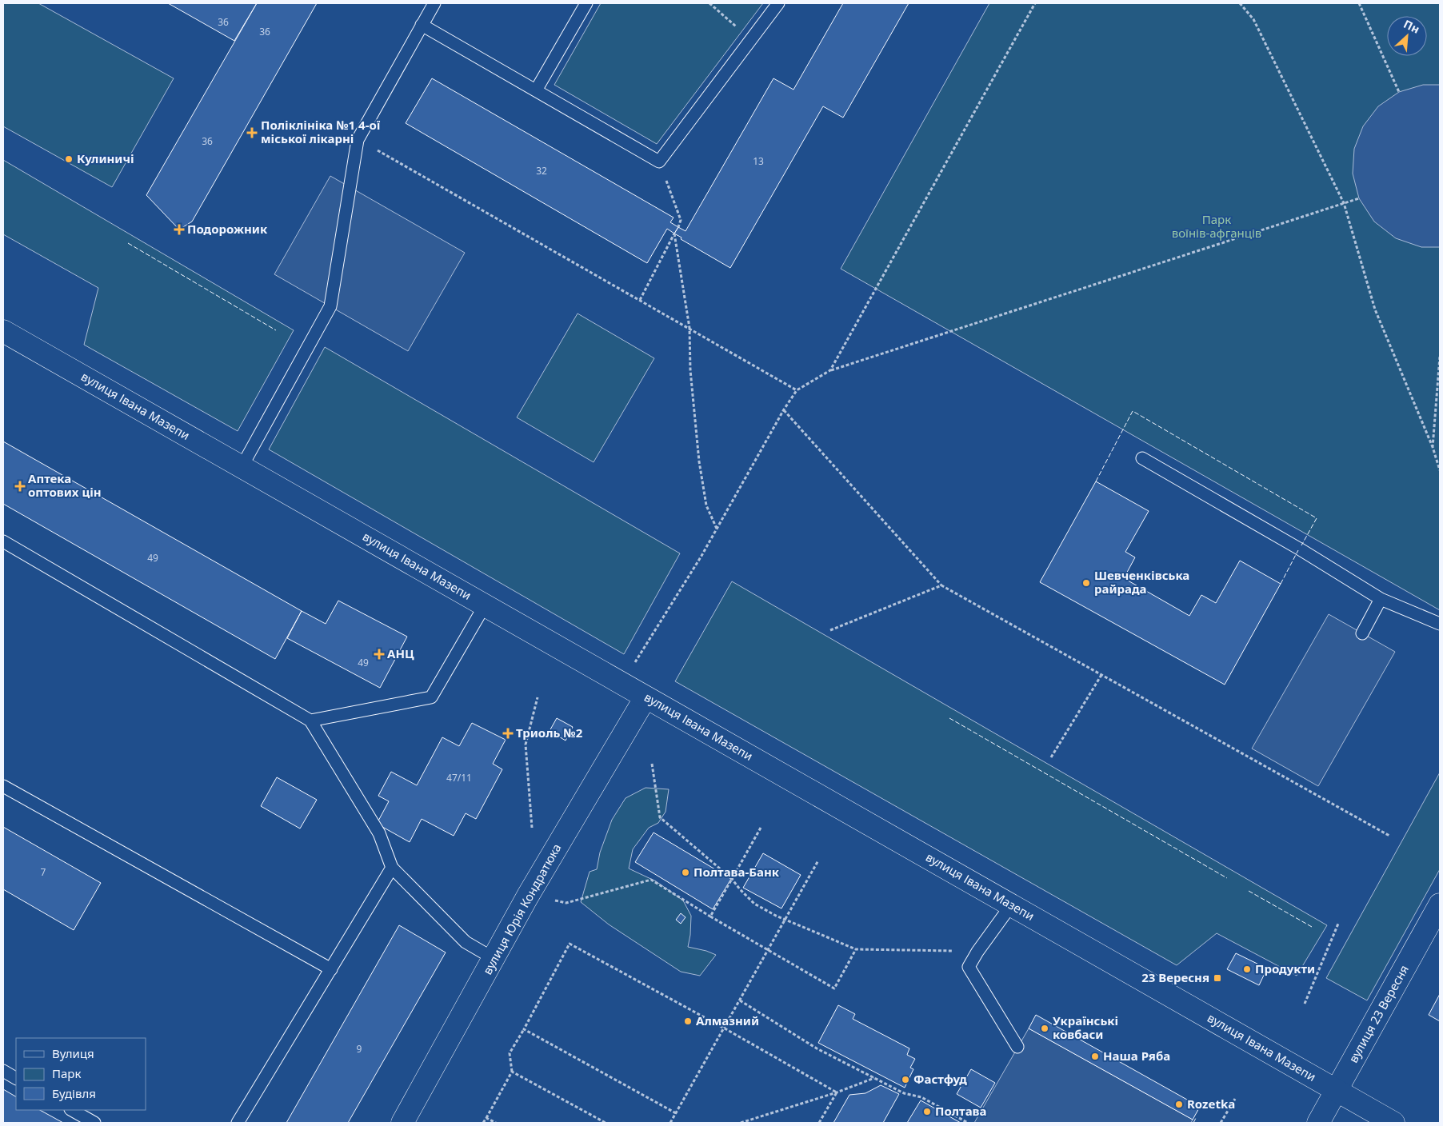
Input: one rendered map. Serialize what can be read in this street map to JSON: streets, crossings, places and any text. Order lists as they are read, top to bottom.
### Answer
{
  "streets": {
    "main road": ["вулиця Івана Мазепи", "вулиця Юрія Кондратюка", "вулиця 23 Вересня"]
  },
  "crossings": [
    ["вулиця Івана Мазепи", "вулиця Юрія Кондратюка"],
    ["вулиця Івана Мазепи", "вулиця 23 Вересня"]
  ],
  "parks": ["Парк воїнів-афганців"],
  "places": {
    "health": [
      "Поліклініка №1 4-ої міської лікарні",
      "Подорожник",
      "Аптека оптових цін",
      "АНЦ",
      "Триоль №2"
    ],
    "other": [
      "Кулиничі",
      "Шевченківська райрада",
      "Полтава-Банк",
      "Продукти",
      "Алмазний",
      "Українські ковбаси",
      "Наша Ряба",
      "Фастфуд",
      "Rozetka",
      "Полтава"
    ],
    "transit": ["23 Вересня"]
  },
  "house_numbers": [
    "36",
    "36",
    "36",
    "13",
    "32",
    "49",
    "49",
    "47/11",
    "7",
    "9"
  ],
  "legend": ["Вулиця", "Парк", "Будівля"],
  "north": "top right"
}
